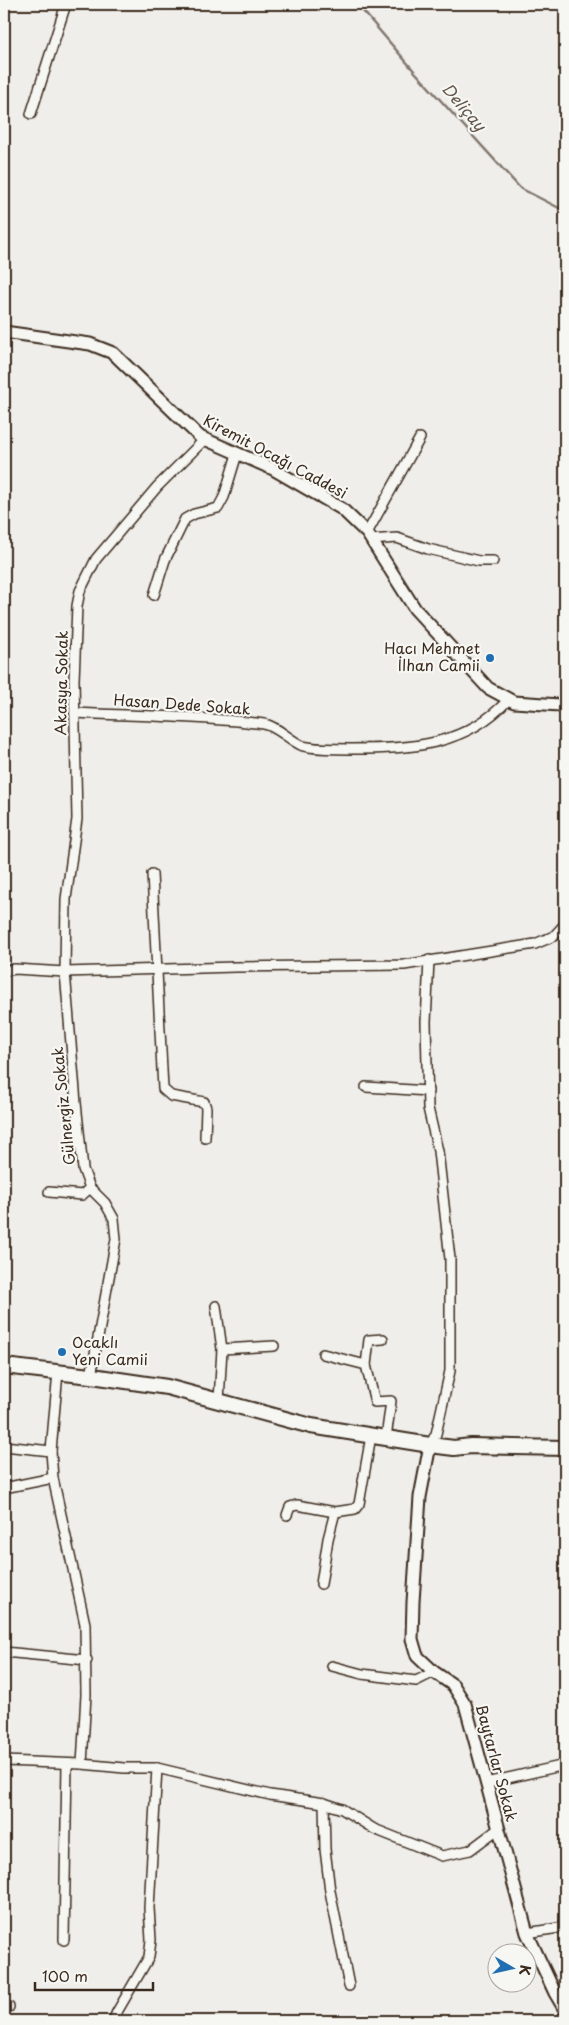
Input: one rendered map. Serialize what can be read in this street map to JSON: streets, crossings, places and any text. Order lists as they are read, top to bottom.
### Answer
{
  "streets": {
    "street": [
      "Kiremit Ocağı Caddesi",
      "Akasya Sokak",
      "Hasan Dede Sokak",
      "Gülnergiz Sokak",
      "Baytarlar Sokak"
    ]
  },
  "crossings": [
    ["Kiremit Ocağı Caddesi", "Akasya Sokak"],
    ["Kiremit Ocağı Caddesi", "Hasan Dede Sokak"],
    ["Akasya Sokak", "Hasan Dede Sokak"],
    ["Akasya Sokak", "Gülnergiz Sokak"]
  ],
  "water": ["Deliçay"],
  "places": ["Hacı Mehmet İlhan Camii", "Ocaklı Yeni Camii"],
  "scale_bar": "100 m",
  "north": "right"
}
